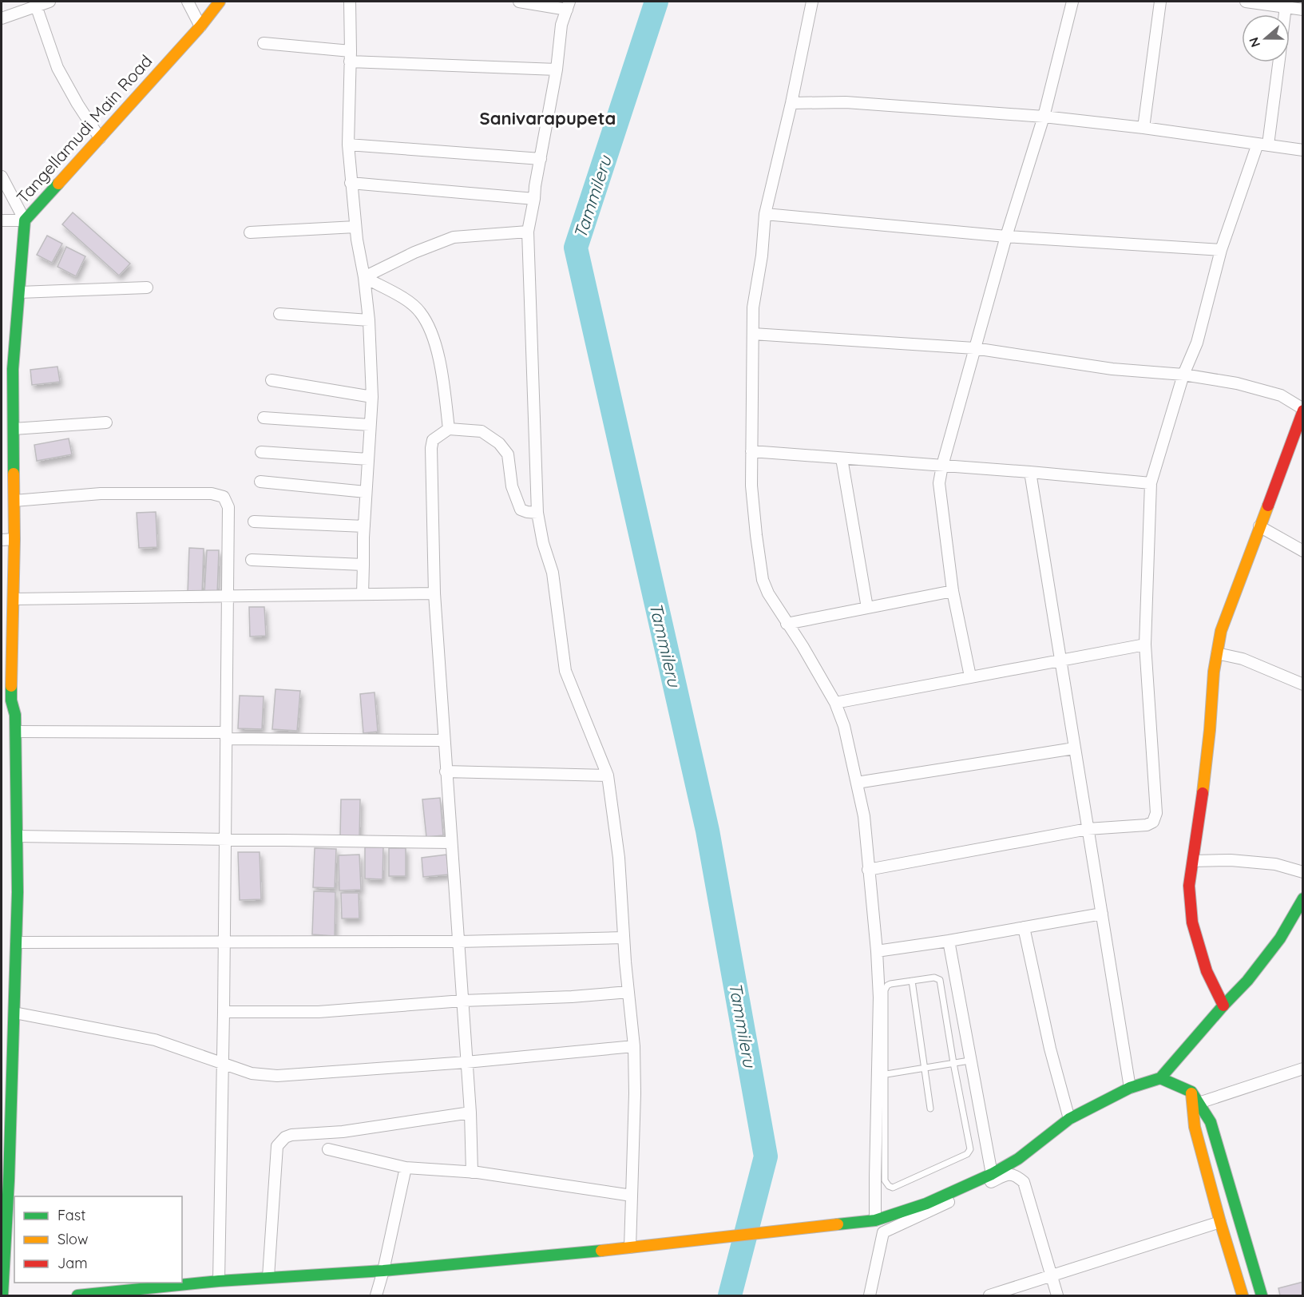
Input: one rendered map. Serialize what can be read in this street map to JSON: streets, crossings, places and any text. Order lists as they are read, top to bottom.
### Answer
{
  "streets": {
    "main road": ["Tangellamudi Main Road"]
  },
  "districts": ["Sanivarapupeta"],
  "water": ["Tammileru"],
  "legend": ["Fast", "Slow", "Jam"],
  "north": "left"
}
